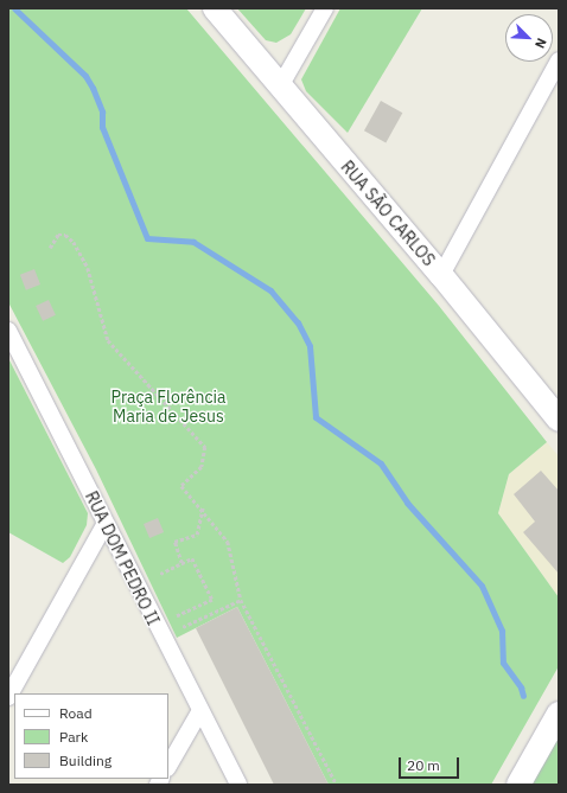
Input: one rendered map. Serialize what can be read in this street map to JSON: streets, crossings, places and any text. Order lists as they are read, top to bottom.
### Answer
{
  "streets": {
    "main road": ["RUA SÃO CARLOS"],
    "street": ["RUA DOM PEDRO II"]
  },
  "parks": ["Praça Florência Maria de Jesus"],
  "legend": ["Road", "Park", "Building"],
  "scale_bar": "20 m",
  "north": "bottom right"
}
